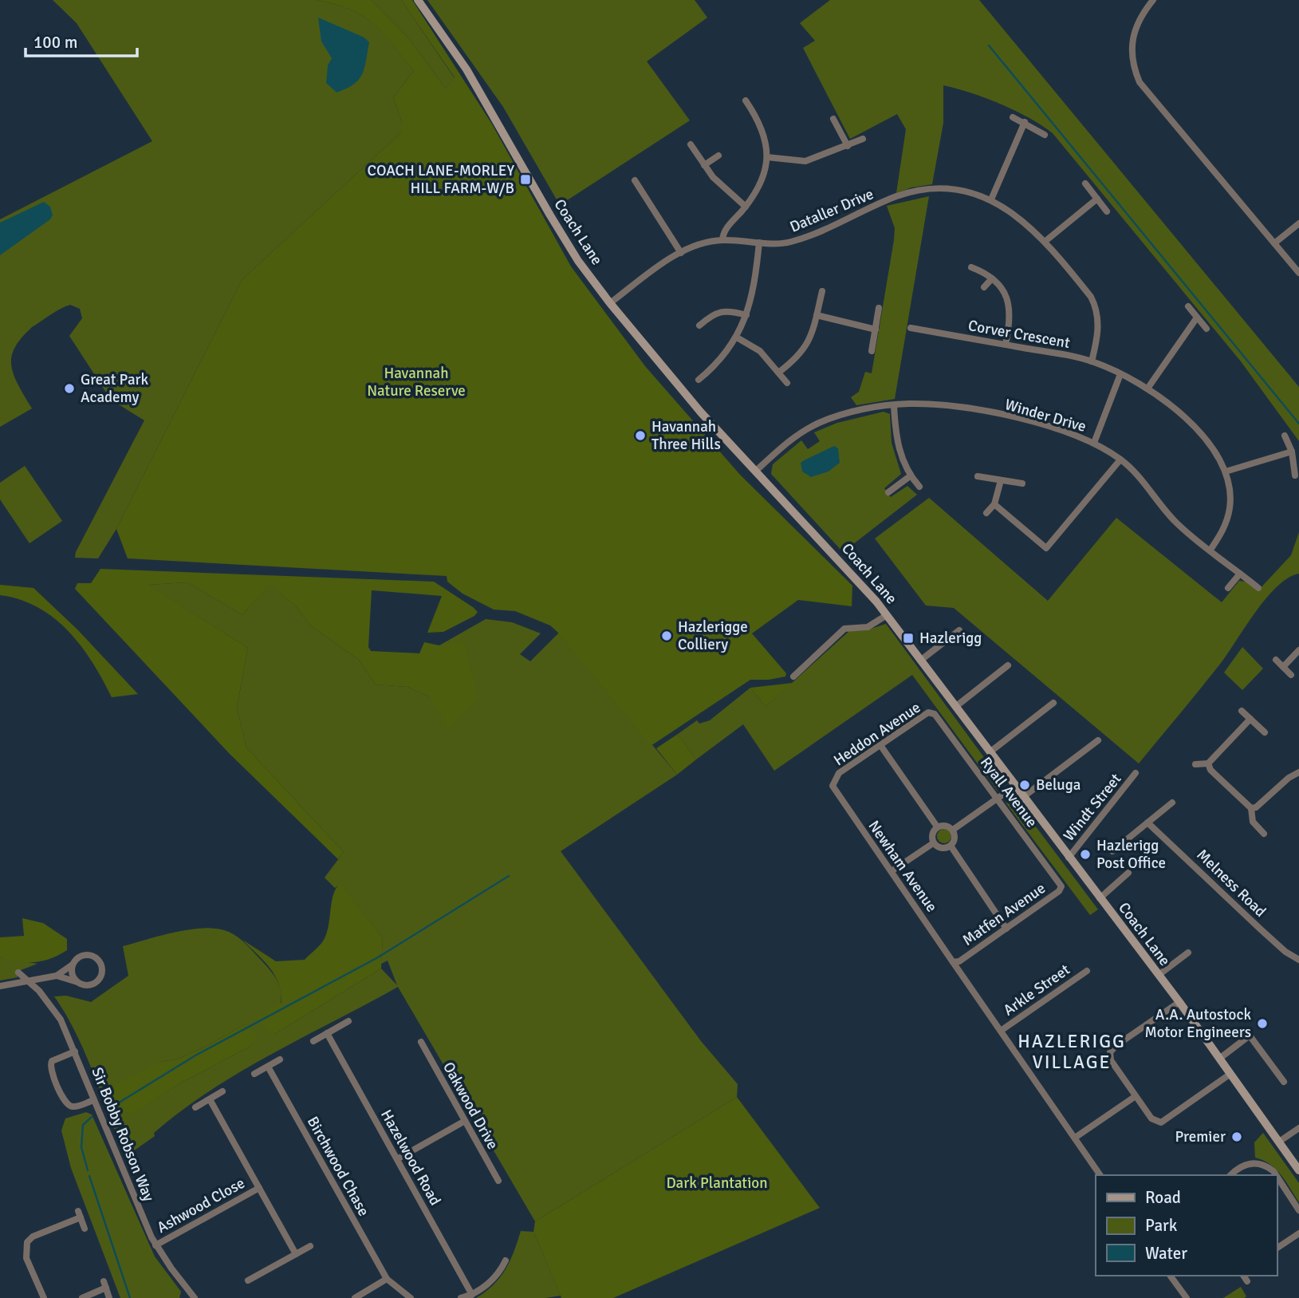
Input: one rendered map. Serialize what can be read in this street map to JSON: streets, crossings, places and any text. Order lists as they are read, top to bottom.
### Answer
{
  "streets": {
    "street": [
      "Dataller Drive",
      "Coach Lane",
      "Corver Crescent",
      "Winder Drive",
      "Heddon Avenue",
      "Ryall Avenue",
      "Windt Street",
      "Newham Avenue",
      "Melness Road",
      "Matfen Avenue",
      "Arkle Street",
      "Oakwood Drive",
      "Sir Bobby Robson Way",
      "Hazelwood Road",
      "Birchwood Chase",
      "Ashwood Close"
    ]
  },
  "crossings": [
    ["Dataller Drive", "Coach Lane"],
    ["Dataller Drive", "Corver Crescent"],
    ["Coach Lane", "Winder Drive"],
    ["Coach Lane", "Windt Street"],
    ["Corver Crescent", "Winder Drive"],
    ["Heddon Avenue", "Ryall Avenue"],
    ["Heddon Avenue", "Newham Avenue"],
    ["Ryall Avenue", "Matfen Avenue"],
    ["Newham Avenue", "Matfen Avenue"],
    ["Newham Avenue", "Arkle Street"],
    ["Sir Bobby Robson Way", "Ashwood Close"]
  ],
  "districts": ["HAZLERIGG VILLAGE"],
  "parks": ["Havannah Nature Reserve", "Dark Plantation"],
  "places": {
    "transit": ["COACH LANE-MORLEY HILL FARM-W/B", "Hazlerigg"],
    "other": [
      "Great Park Academy",
      "Havannah Three Hills",
      "Hazlerigge Colliery",
      "Beluga",
      "Hazlerigg Post Office",
      "A.A. Autostock Motor Engineers",
      "Premier"
    ]
  },
  "legend": ["Road", "Park", "Water"],
  "scale_bar": "100 m"
}
